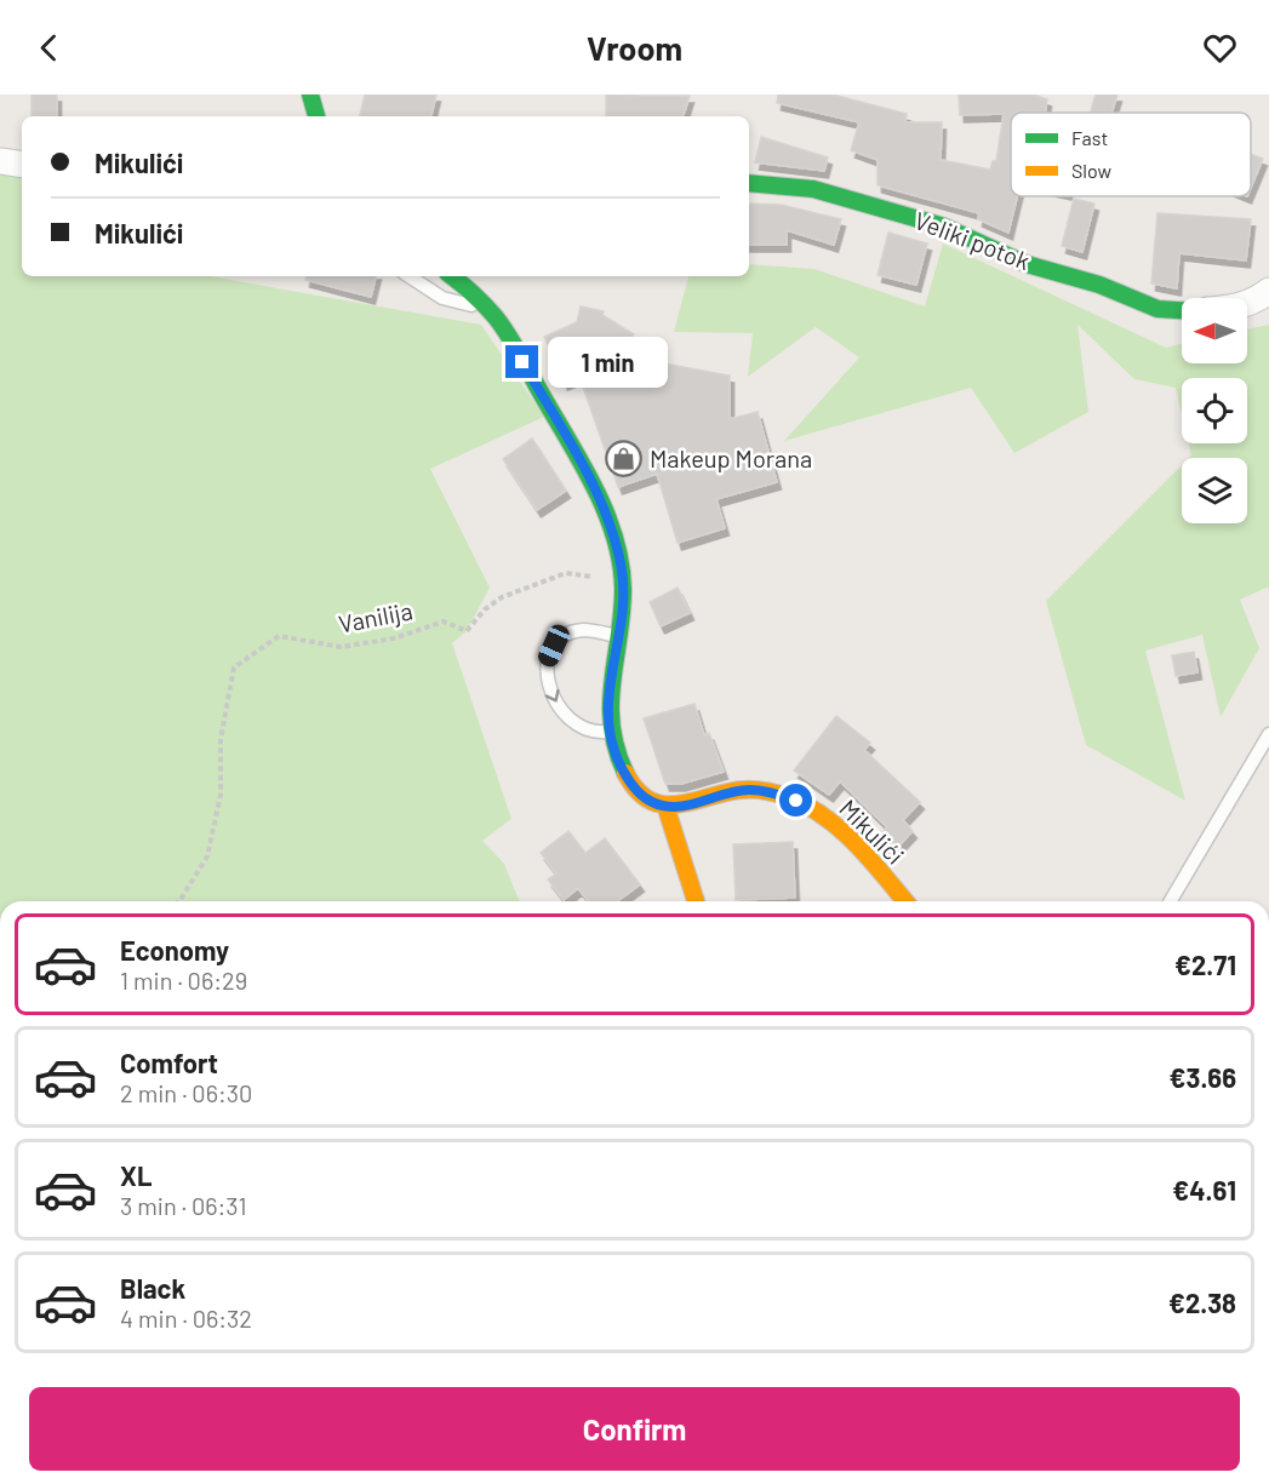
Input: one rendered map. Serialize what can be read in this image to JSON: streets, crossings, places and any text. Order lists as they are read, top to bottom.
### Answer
{
  "streets": {
    "street": ["Veliki potok", "Mikulići"],
    "path": ["Vanilija"]
  },
  "places": {
    "shop": ["Makeup Morana"]
  },
  "legend": ["Fast", "Slow"],
  "north": "left",
  "page": {
    "header": "Vroom",
    "banner": ["Mikulići", "Mikulići"],
    "bubble": "1 min",
    "list": [
      {
        "name": "Economy",
        "note": "1 min · 06:29",
        "value": "€2.71"
      },
      {
        "name": "Comfort",
        "note": "2 min · 06:30",
        "value": "€3.66"
      },
      {
        "name": "XL",
        "note": "3 min · 06:31",
        "value": "€4.61"
      },
      {
        "name": "Black",
        "note": "4 min · 06:32",
        "value": "€2.38"
      }
    ],
    "buttons": "Confirm"
  }
}
